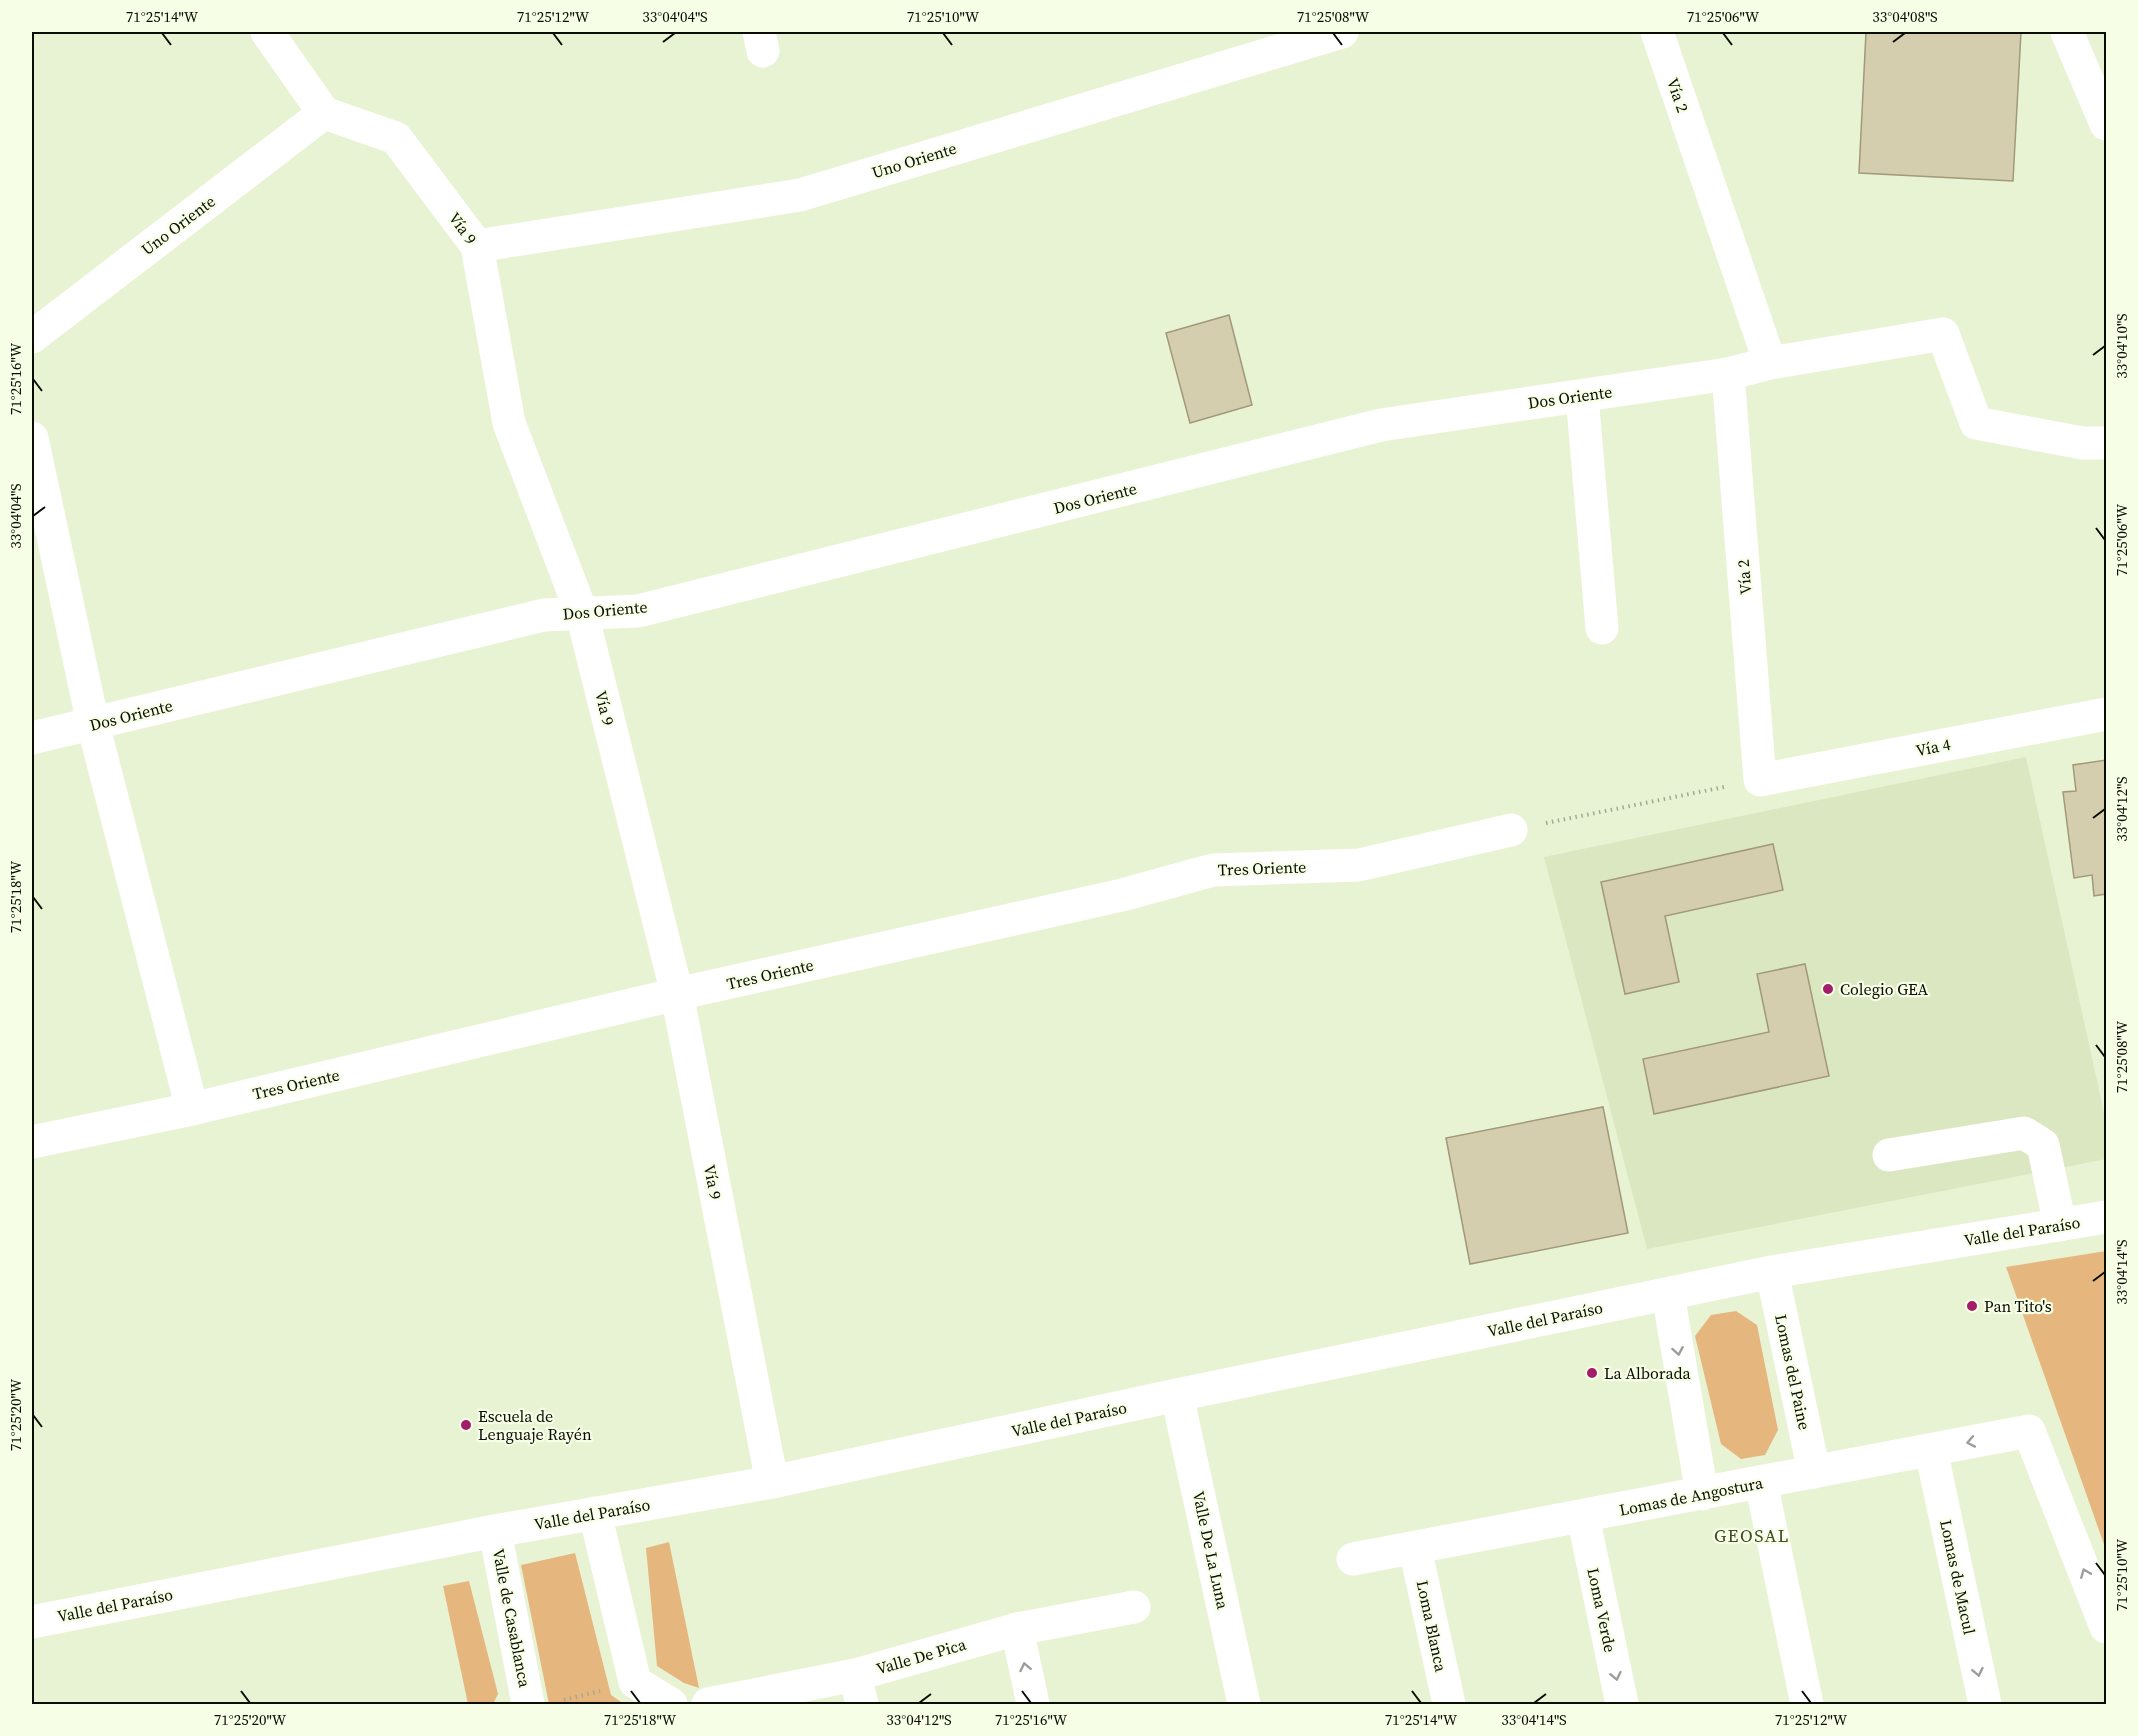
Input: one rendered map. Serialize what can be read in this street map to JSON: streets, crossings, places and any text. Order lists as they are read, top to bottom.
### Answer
{
  "streets": {
    "street": [
      "Vía 2",
      "Uno Oriente",
      "Vía 9",
      "Dos Oriente",
      "Vía 4",
      "Tres Oriente",
      "Valle del Paraíso",
      "Lomas del Paine",
      "Lomas de Angostura",
      "Valle De La Luna",
      "Lomas de Macul",
      "Loma Verde",
      "Valle de Casablanca",
      "Loma Blanca",
      "Valle De Pica"
    ]
  },
  "crossings": [
    ["Vía 2", "Dos Oriente"],
    ["Vía 2", "Vía 4"],
    ["Uno Oriente", "Vía 9"],
    ["Vía 9", "Dos Oriente"],
    ["Vía 9", "Tres Oriente"],
    ["Vía 9", "Valle del Paraíso"],
    ["Valle del Paraíso", "Lomas del Paine"],
    ["Valle del Paraíso", "Valle De La Luna"],
    ["Valle del Paraíso", "Valle de Casablanca"],
    ["Lomas del Paine", "Lomas de Angostura"],
    ["Lomas de Angostura", "Lomas de Macul"],
    ["Lomas de Angostura", "Loma Verde"],
    ["Lomas de Angostura", "Loma Blanca"]
  ],
  "districts": ["GEOSAL"],
  "places": [
    "Colegio GEA",
    "Pan Tito's",
    "La Alborada",
    "Escuela de Lenguaje Rayén"
  ],
  "coordinates": [
    "71°25'14\"W",
    "71°25'12\"W",
    "33°04'04\"S",
    "71°25'10\"W",
    "71°25'08\"W",
    "71°25'06\"W",
    "33°04'08\"S",
    "33°04'10\"S",
    "71°25'16\"W",
    "33°04'12\"S",
    "71°25'18\"W",
    "33°04'14\"S",
    "71°25'20\"W"
  ]
}
